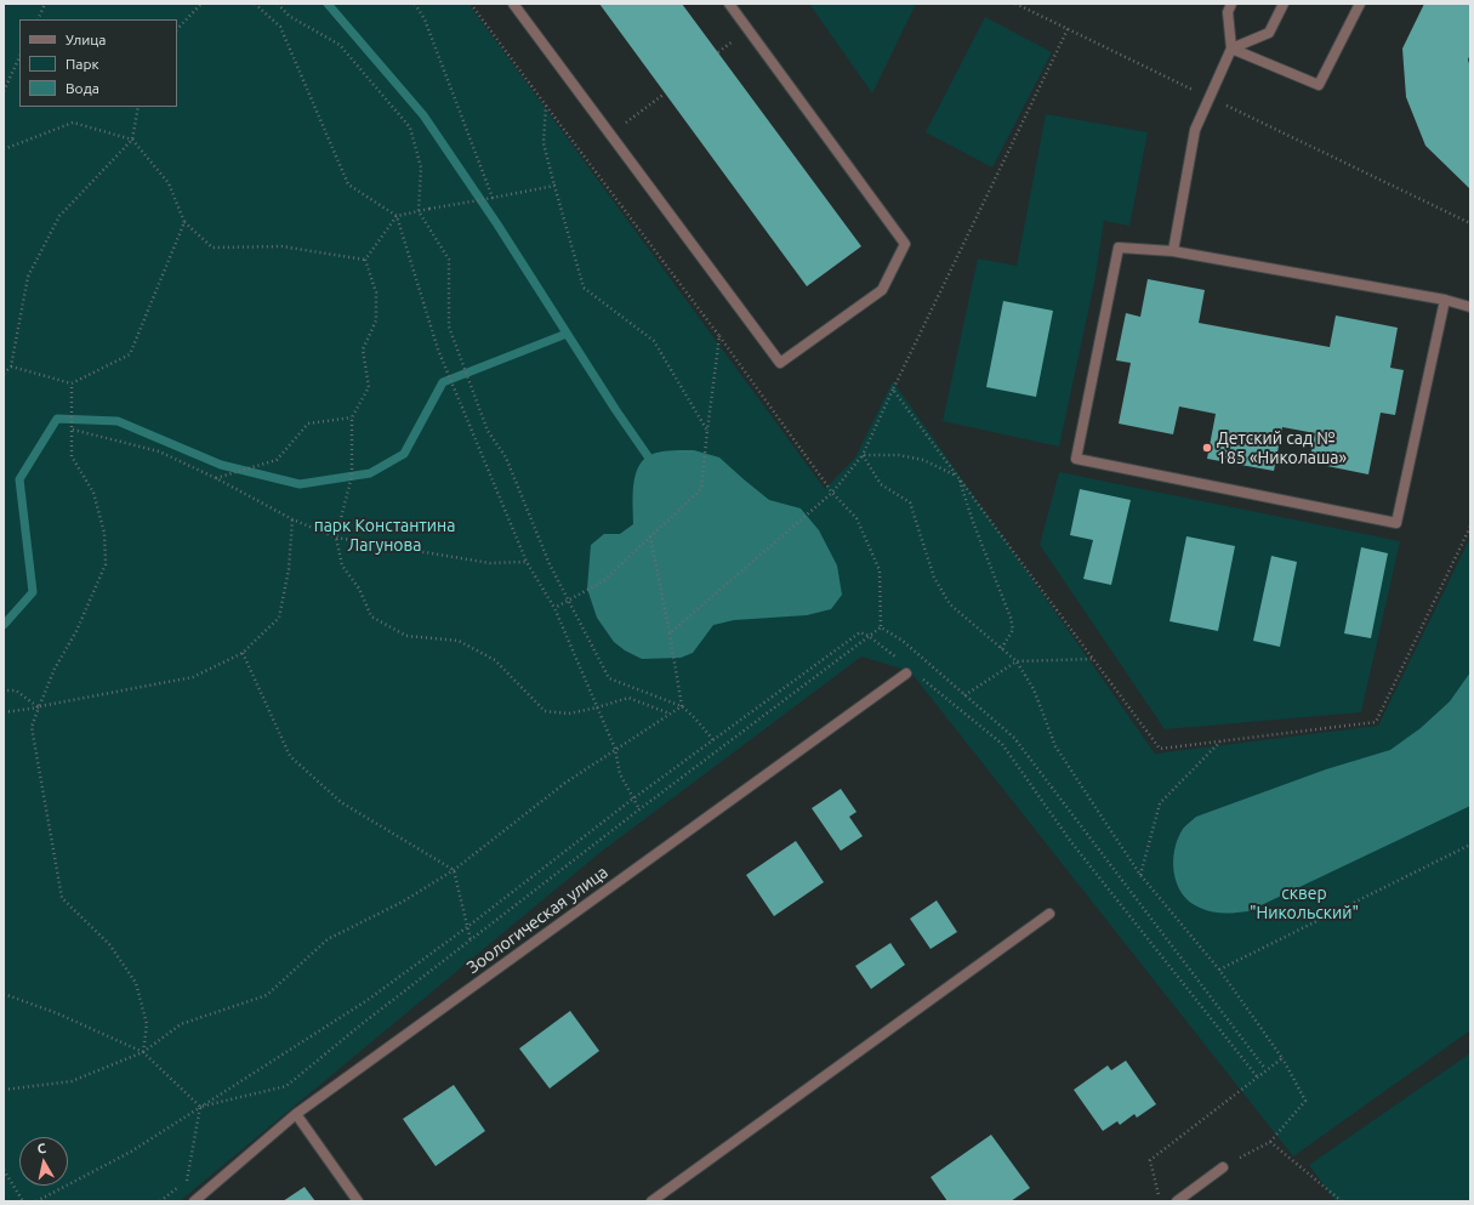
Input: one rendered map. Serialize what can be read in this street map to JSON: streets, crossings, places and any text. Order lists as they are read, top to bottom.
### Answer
{
  "streets": {
    "street": ["Зоологическая улица"]
  },
  "parks": ["парк Константина Лагунова", "сквер \"Никольский\""],
  "places": ["Детский сад № 185 «Николаша»"],
  "legend": ["Улица", "Парк", "Вода"],
  "north": "top"
}
